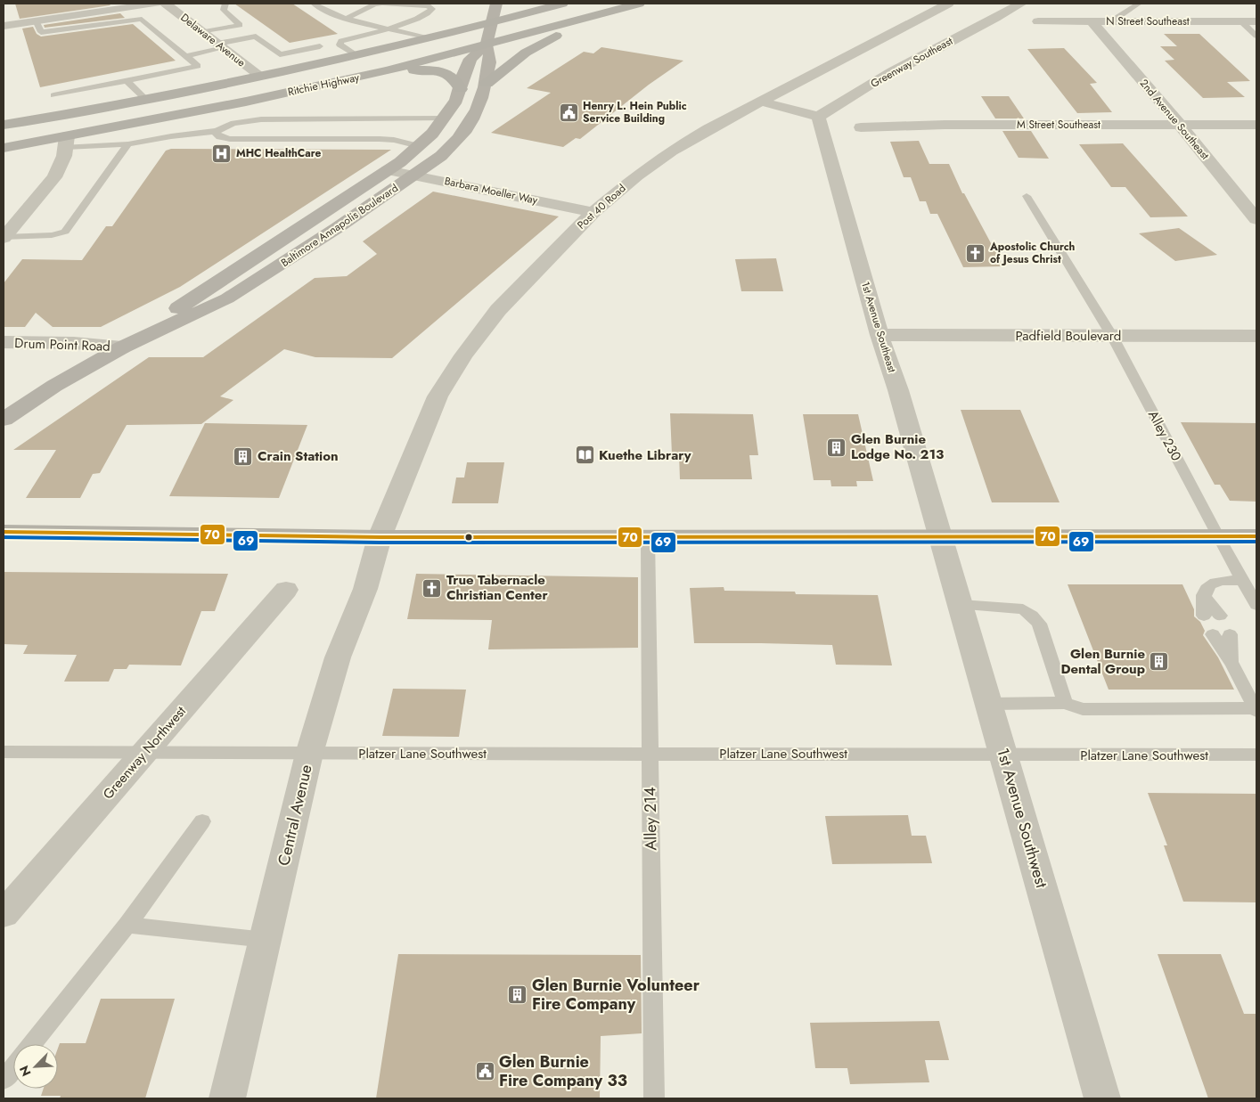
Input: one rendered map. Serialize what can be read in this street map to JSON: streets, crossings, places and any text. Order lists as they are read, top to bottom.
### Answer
{
  "streets": {
    "main road": ["Ritchie Highway", "Baltimore Annapolis Boulevard"],
    "street": [
      "N Street Southeast",
      "Delaware Avenue",
      "Greenway Southeast",
      "2nd Avenue Southeast",
      "M Street Southeast",
      "Barbara Moeller Way",
      "Post 40 Road",
      "1st Avenue Southeast",
      "Padfield Boulevard",
      "Drum Point Road",
      "Greenway Northwest",
      "Central Avenue",
      "1st Avenue Southwest"
    ],
    "lane": ["Alley 230", "Platzer Lane Southwest", "Alley 214"]
  },
  "crossings": [
    ["N Street Southeast", "2nd Avenue Southeast"],
    ["Delaware Avenue", "Ritchie Highway"],
    ["Greenway Southeast", "1st Avenue Southeast"],
    ["Ritchie Highway", "Baltimore Annapolis Boulevard"],
    ["2nd Avenue Southeast", "M Street Southeast"],
    ["Barbara Moeller Way", "Post 40 Road"],
    ["Barbara Moeller Way", "Baltimore Annapolis Boulevard"],
    ["Post 40 Road", "Central Avenue"],
    ["Baltimore Annapolis Boulevard", "Drum Point Road"],
    ["1st Avenue Southeast", "Padfield Boulevard"],
    ["1st Avenue Southeast", "1st Avenue Southwest"],
    ["Padfield Boulevard", "Alley 230"],
    ["Greenway Northwest", "Platzer Lane Southwest"],
    ["Platzer Lane Southwest", "Central Avenue"],
    ["Platzer Lane Southwest", "1st Avenue Southwest"],
    ["Platzer Lane Southwest", "Alley 214"]
  ],
  "places": {
    "public building": ["Henry L. Hein Public Service Building", "Glen Burnie Fire Company 33"],
    "hospital": ["MHC HealthCare"],
    "church": ["Apostolic Church of Jesus Christ", "True Tabernacle Christian Center"],
    "building": [
      "Glen Burnie Lodge No. 213",
      "Crain Station",
      "Glen Burnie Dental Group",
      "Glen Burnie Volunteer Fire Company"
    ],
    "library": ["Kuethe Library"]
  },
  "lines": ["transit line 70", "transit line 69"],
  "north": "bottom left"
}
